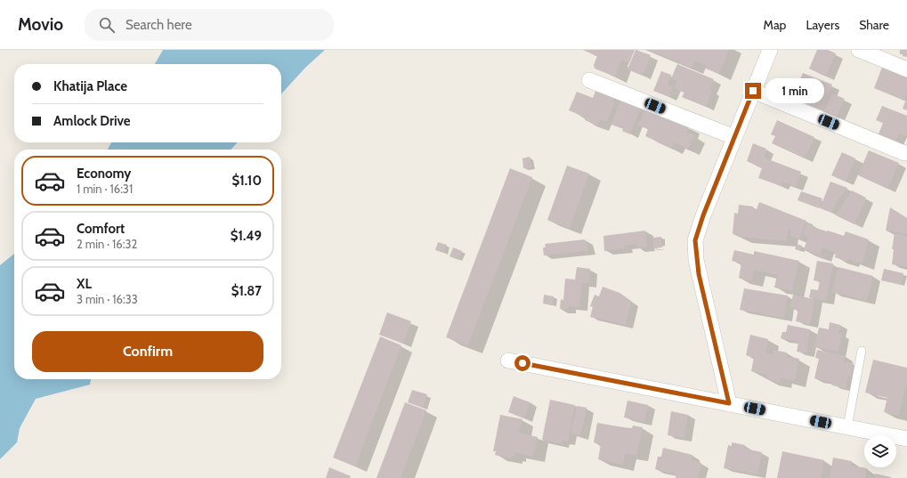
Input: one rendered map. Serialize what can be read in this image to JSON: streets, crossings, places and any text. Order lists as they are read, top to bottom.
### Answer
{
  "page": {
    "header": "Movio",
    "search": "Search here",
    "nav": ["Map", "Layers", "Share"],
    "banner": ["Khatija Place", "Amlock Drive"],
    "bubble": "1 min",
    "list": [
      {
        "name": "Economy",
        "note": "1 min · 16:31",
        "value": "$1.10"
      },
      {
        "name": "Comfort",
        "note": "2 min · 16:32",
        "value": "$1.49"
      },
      {
        "name": "XL",
        "note": "3 min · 16:33",
        "value": "$1.87"
      }
    ],
    "buttons": "Confirm"
  }
}
